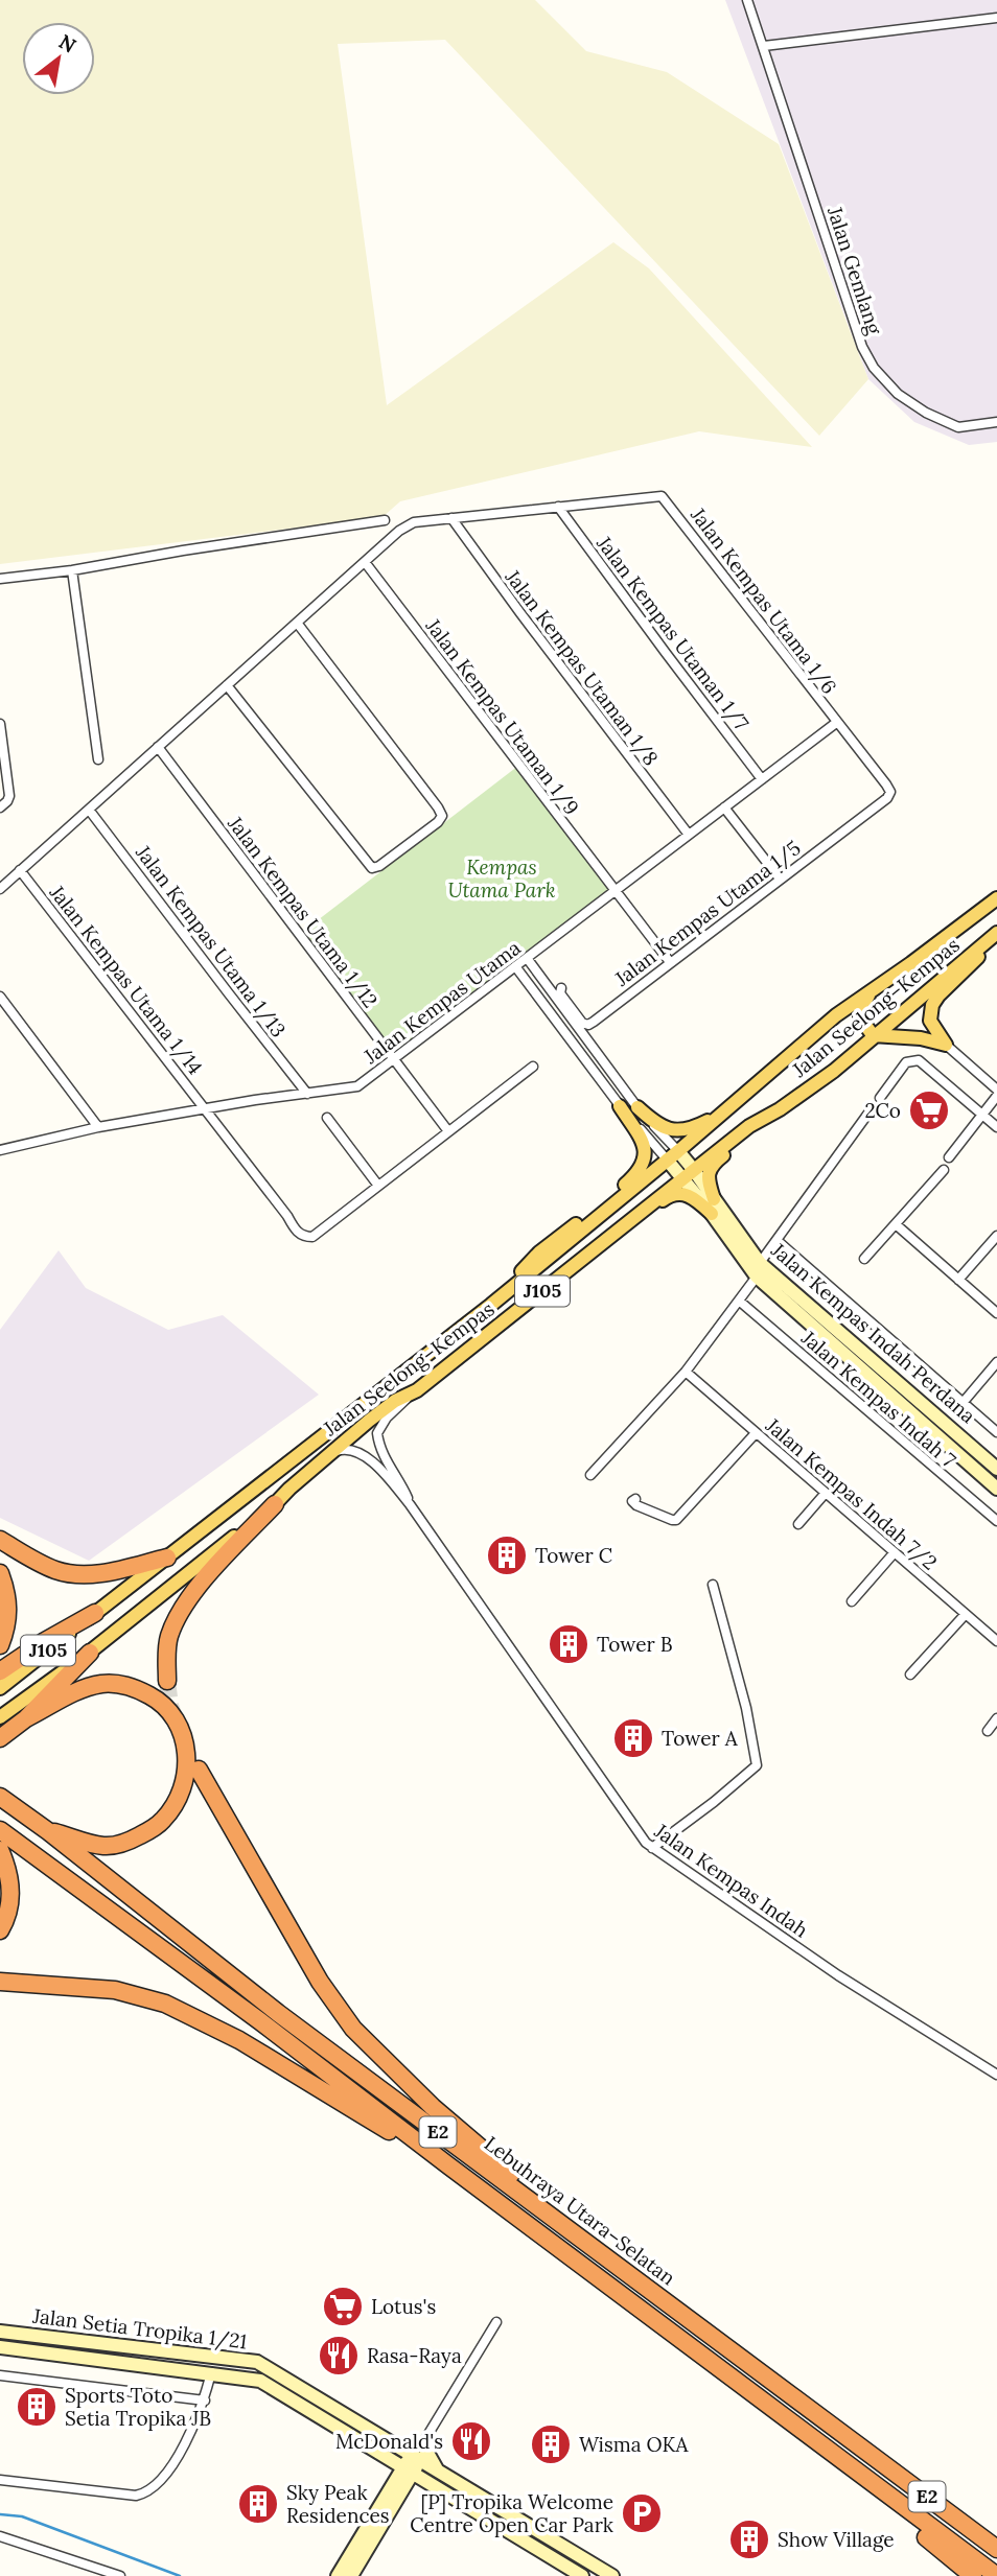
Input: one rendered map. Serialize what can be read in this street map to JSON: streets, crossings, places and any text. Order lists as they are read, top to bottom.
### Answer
{
  "streets": {
    "highway": ["E2", "Lebuhraya Utara–Selatan"],
    "main road": ["Jalan Seelong–Kempas", "J105"],
    "street": [
      "Jalan Gemlang",
      "Jalan Kempas Utama 1/6",
      "Jalan Kempas Utaman 1/7",
      "Jalan Kempas Utaman 1/8",
      "Jalan Kempas Utaman 1/9",
      "Jalan Kempas Utama 1/12",
      "Jalan Kempas Utama 1/5",
      "Jalan Kempas Utama 1/13",
      "Jalan Kempas Utama 1/14",
      "Jalan Kempas Utama",
      "Jalan Kempas Indah Perdana",
      "Jalan Kempas Indah 7",
      "Jalan Kempas Indah 7/2",
      "Jalan Kempas Indah",
      "Jalan Setia Tropika 1/21"
    ]
  },
  "crossings": [
    ["Jalan Kempas Utama 1/6", "Jalan Kempas Utaman 1/7"],
    ["Jalan Kempas Utama 1/6", "Jalan Kempas Utama 1/5"],
    ["Jalan Kempas Utama 1/6", "Jalan Kempas Utama"],
    ["Jalan Kempas Utaman 1/7", "Jalan Kempas Utama"],
    ["Jalan Kempas Utaman 1/8", "Jalan Kempas Utama"],
    ["Jalan Kempas Utaman 1/9", "Jalan Kempas Utama 1/5"],
    ["Jalan Kempas Utaman 1/9", "Jalan Kempas Utama"],
    ["Jalan Kempas Utama 1/12", "Jalan Kempas Utama"],
    ["Jalan Kempas Utama 1/13", "Jalan Kempas Utama"],
    ["Jalan Kempas Utama 1/14", "Jalan Kempas Utama"],
    ["Jalan Seelong–Kempas", "J105"],
    ["Jalan Seelong–Kempas", "Jalan Kempas Indah Perdana"]
  ],
  "parks": ["Kempas Utama Park"],
  "places": {
    "supermarket": ["2Co", "Lotus's"],
    "building": [
      "Tower C",
      "Tower B",
      "Tower A",
      "Sports Toto Setia Tropika JB",
      "Wisma OKA",
      "Sky Peak Residences",
      "Show Village"
    ],
    "restaurant": ["Rasa-Raya", "McDonald's"],
    "parking": ["[P] Tropika Welcome Centre Open Car Park"]
  },
  "north": "top right"
}
